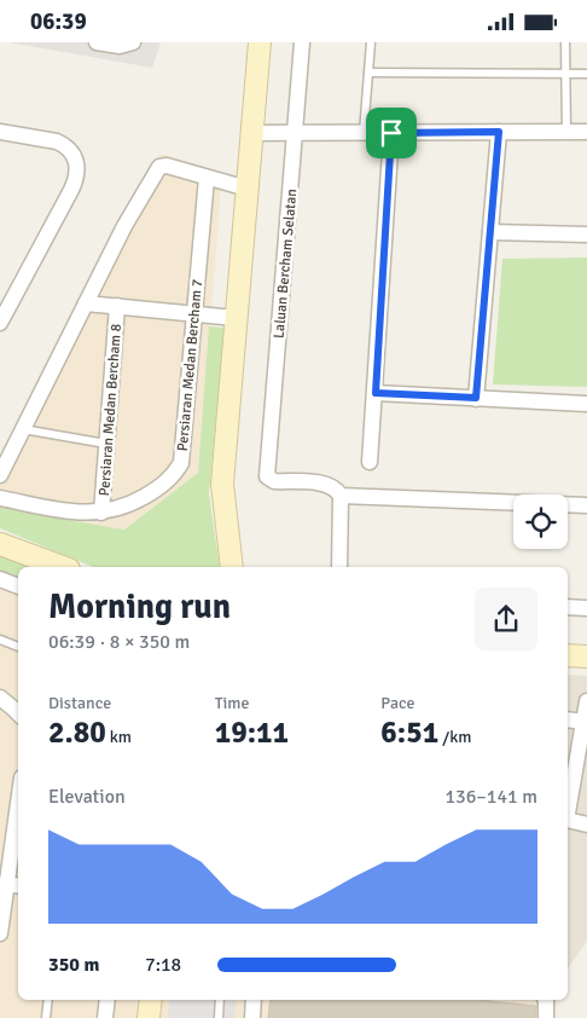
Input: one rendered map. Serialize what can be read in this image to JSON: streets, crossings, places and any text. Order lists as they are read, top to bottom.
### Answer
{
  "streets": {
    "street": ["Laluan Bercham Selatan", "Persiaran Medan Bercham 7", "Persiaran Medan Bercham 8"]
  },
  "crossings": [
    ["Persiaran Medan Bercham 7", "Persiaran Medan Bercham 8"]
  ],
  "page": {
    "status": "06:39",
    "heading": ["Morning run", "06:39 · 8 × 350 m"],
    "stats": [
      ["Distance", "2.80 km"],
      ["Time", "19:11"],
      ["Pace", "6:51 /km"]
    ],
    "chart": ["Elevation", "136–141 m"],
    "list": [
      {
        "name": "350 m",
        "note": "7:18"
      }
    ]
  }
}
